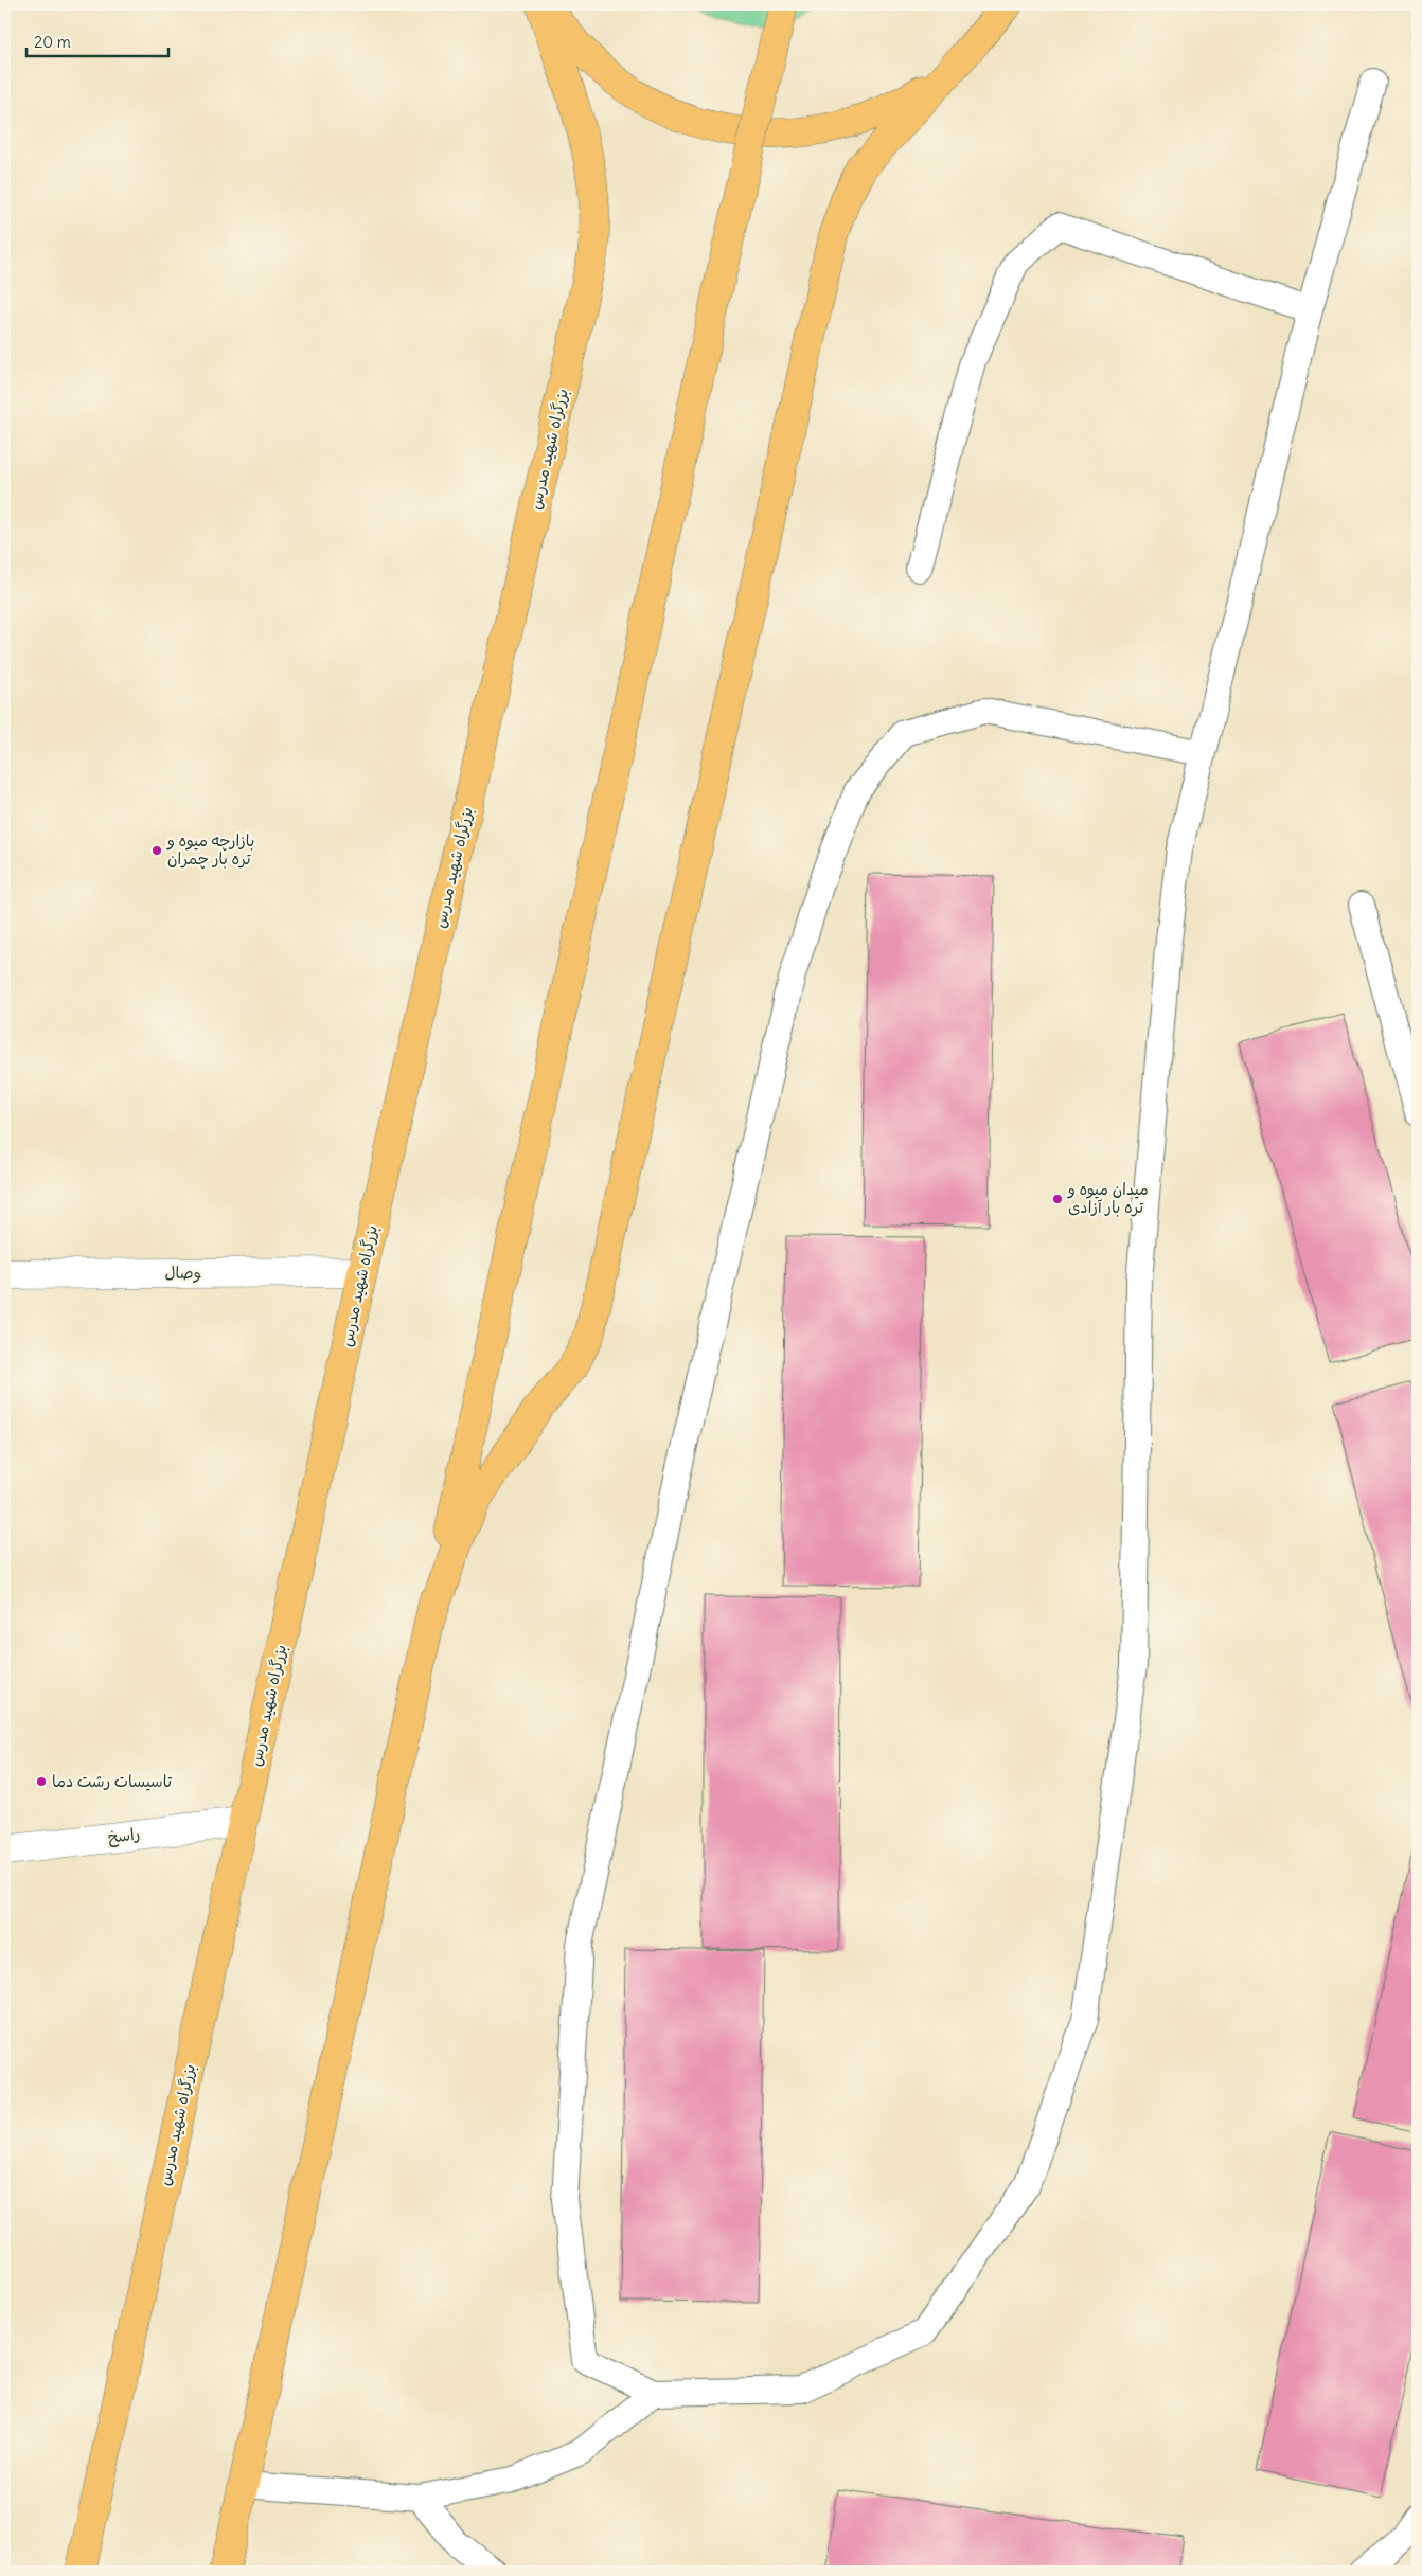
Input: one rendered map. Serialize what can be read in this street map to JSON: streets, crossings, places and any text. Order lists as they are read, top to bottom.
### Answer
{
  "streets": {
    "highway": ["بزرگراه شهید مدرس"],
    "street": ["وصال", "راسخ"]
  },
  "crossings": [
    ["بزرگراه شهید مدرس", "وصال"],
    ["بزرگراه شهید مدرس", "راسخ"]
  ],
  "places": ["بازارچه میوه و تره بار چمران", "میدان میوه و تره بار آزادی", "تاسیسات رشت دما"],
  "scale_bar": "20 m"
}
